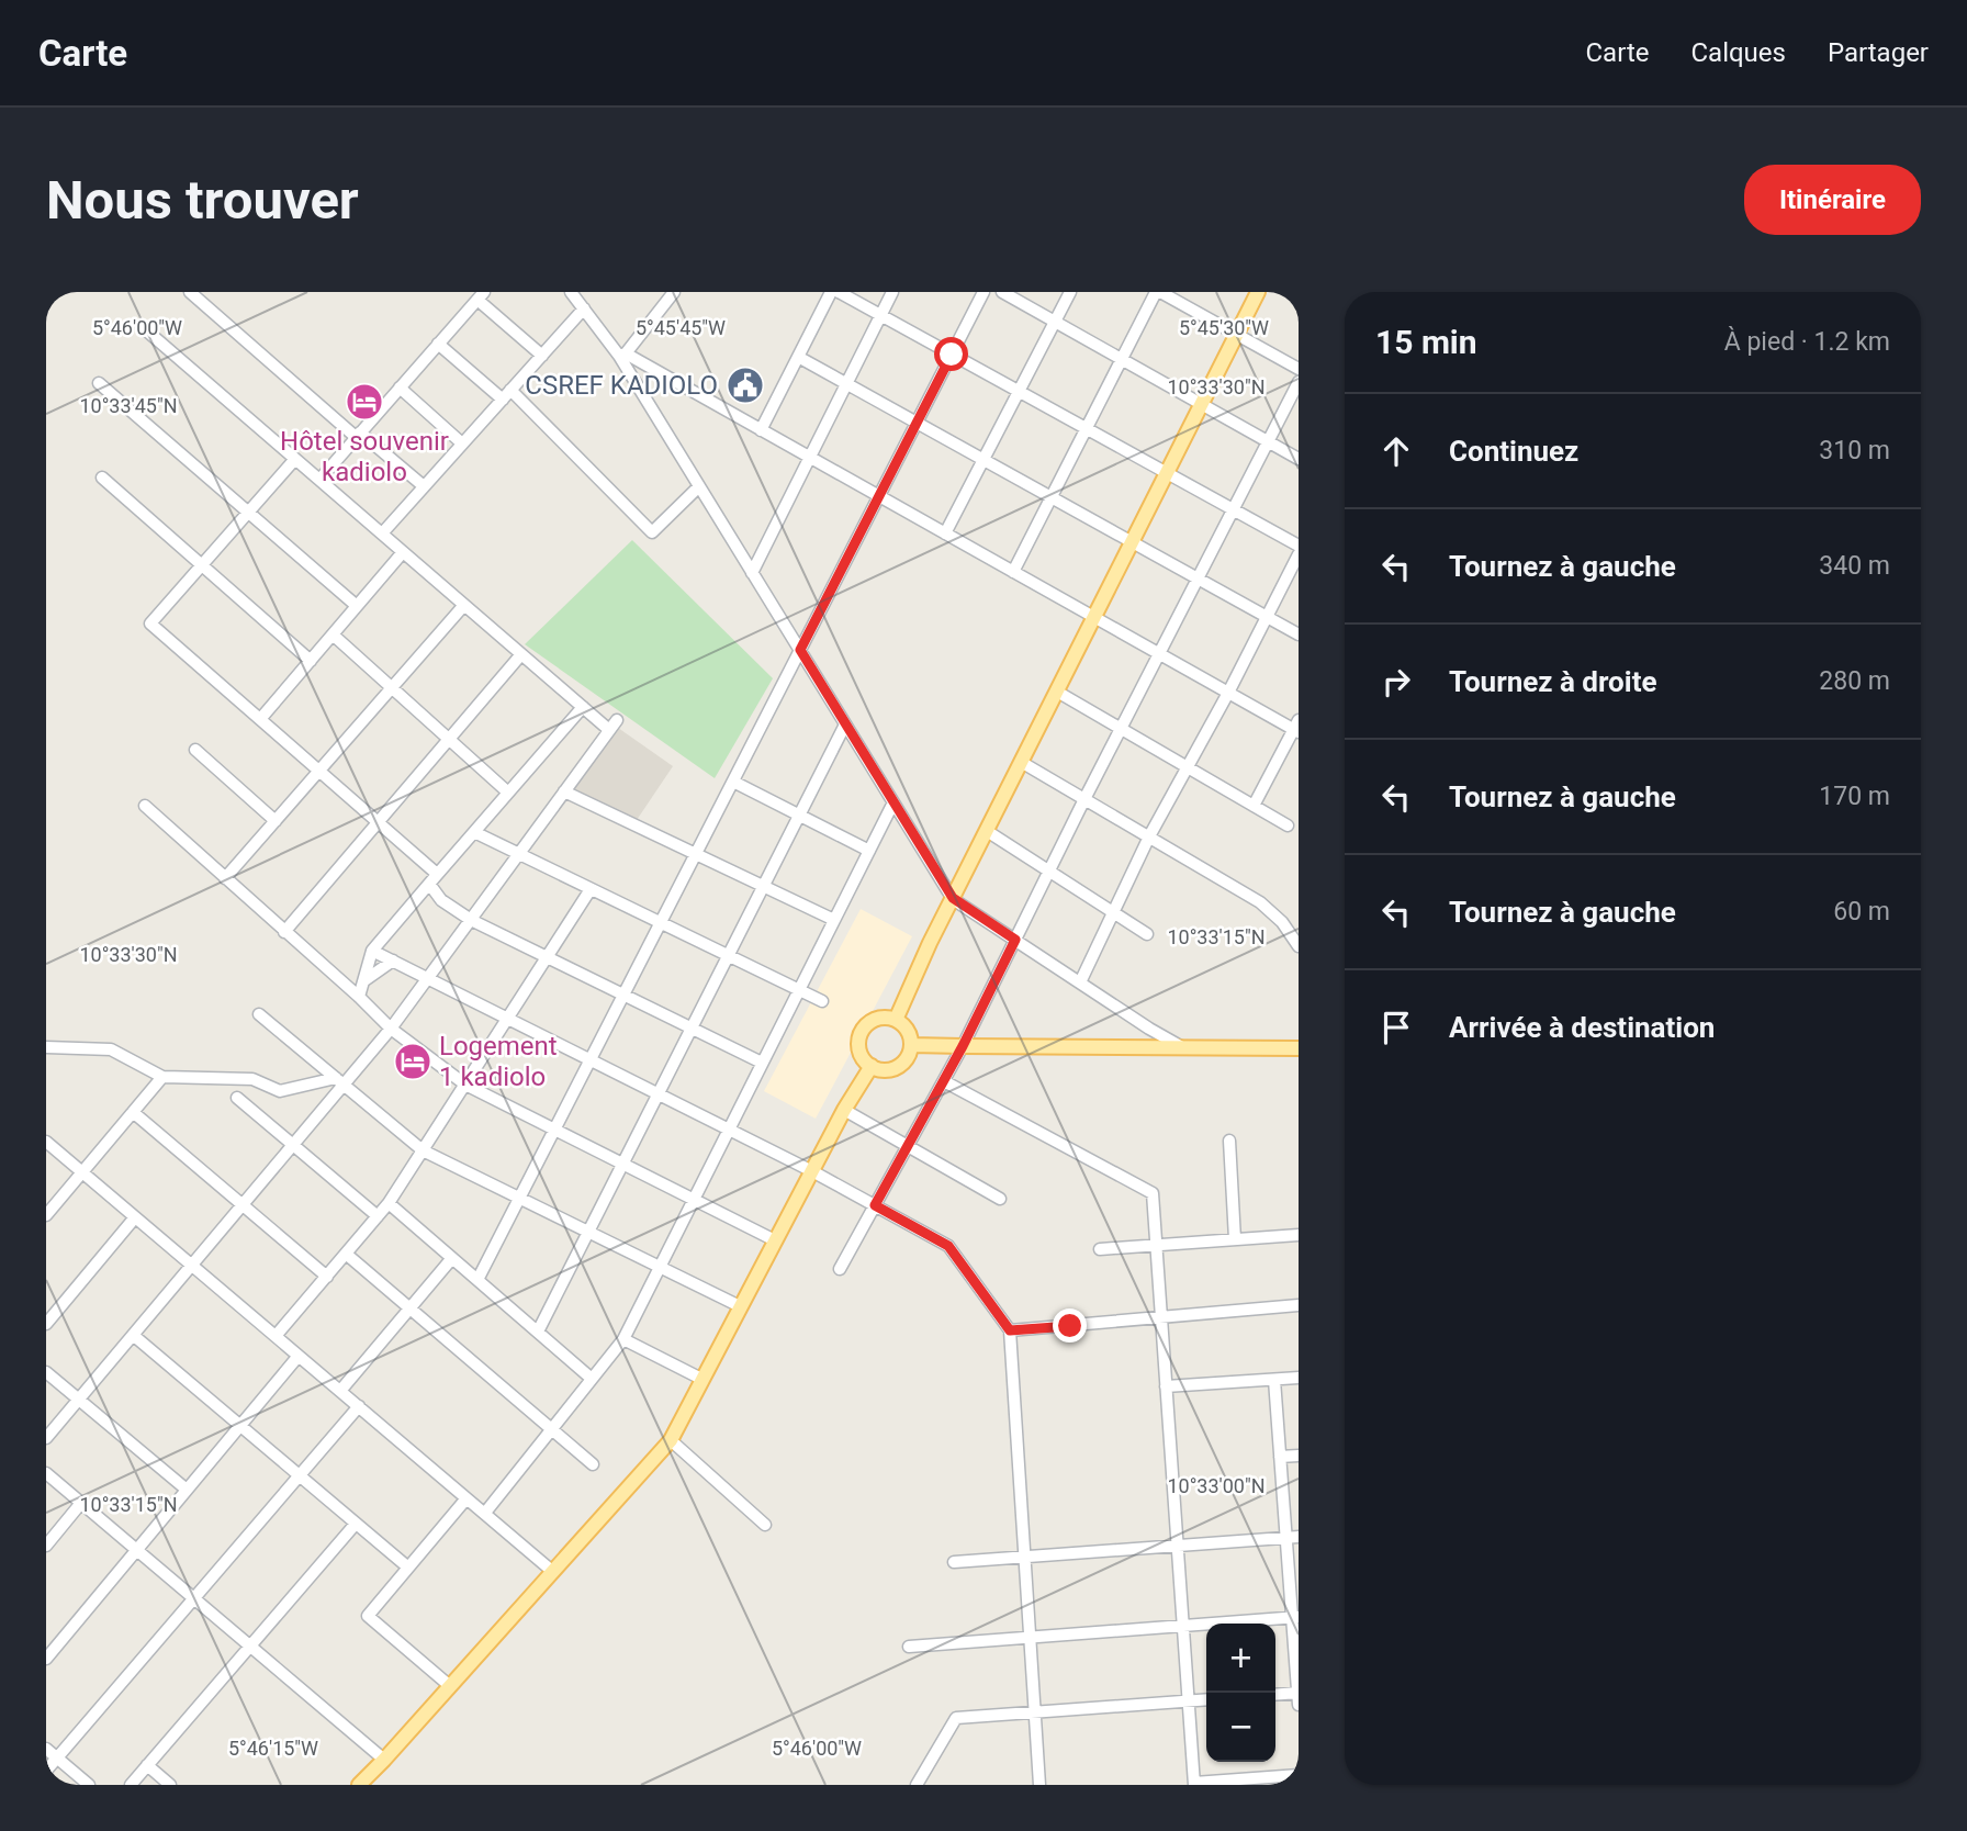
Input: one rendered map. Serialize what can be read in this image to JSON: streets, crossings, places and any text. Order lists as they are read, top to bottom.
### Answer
{
  "places": {
    "public building": ["CSREF KADIOLO"],
    "hotel": ["Hôtel souvenir kadiolo", "Logement 1 kadiolo"]
  },
  "page": {
    "header": "Carte",
    "nav": ["Carte", "Calques", "Partager"],
    "buttons": "Itinéraire",
    "title": "Nous trouver",
    "heading": ["15 min", "À pied · 1.2 km"],
    "list": [
      ["Continuez", "310 m"],
      ["Tournez à gauche", "340 m"],
      ["Tournez à droite", "280 m"],
      ["Tournez à gauche", "170 m"],
      ["Tournez à gauche", "60 m"],
      "Arrivée à destination"
    ],
    "map_buttons": ["+", "−"]
  },
  "coordinates": [
    "5°46'00\"W",
    "5°45'45\"W",
    "5°45'30\"W",
    "10°33'30\"N",
    "10°33'45\"N",
    "10°33'15\"N",
    "10°33'00\"N",
    "5°46'15\"W"
  ]
}
